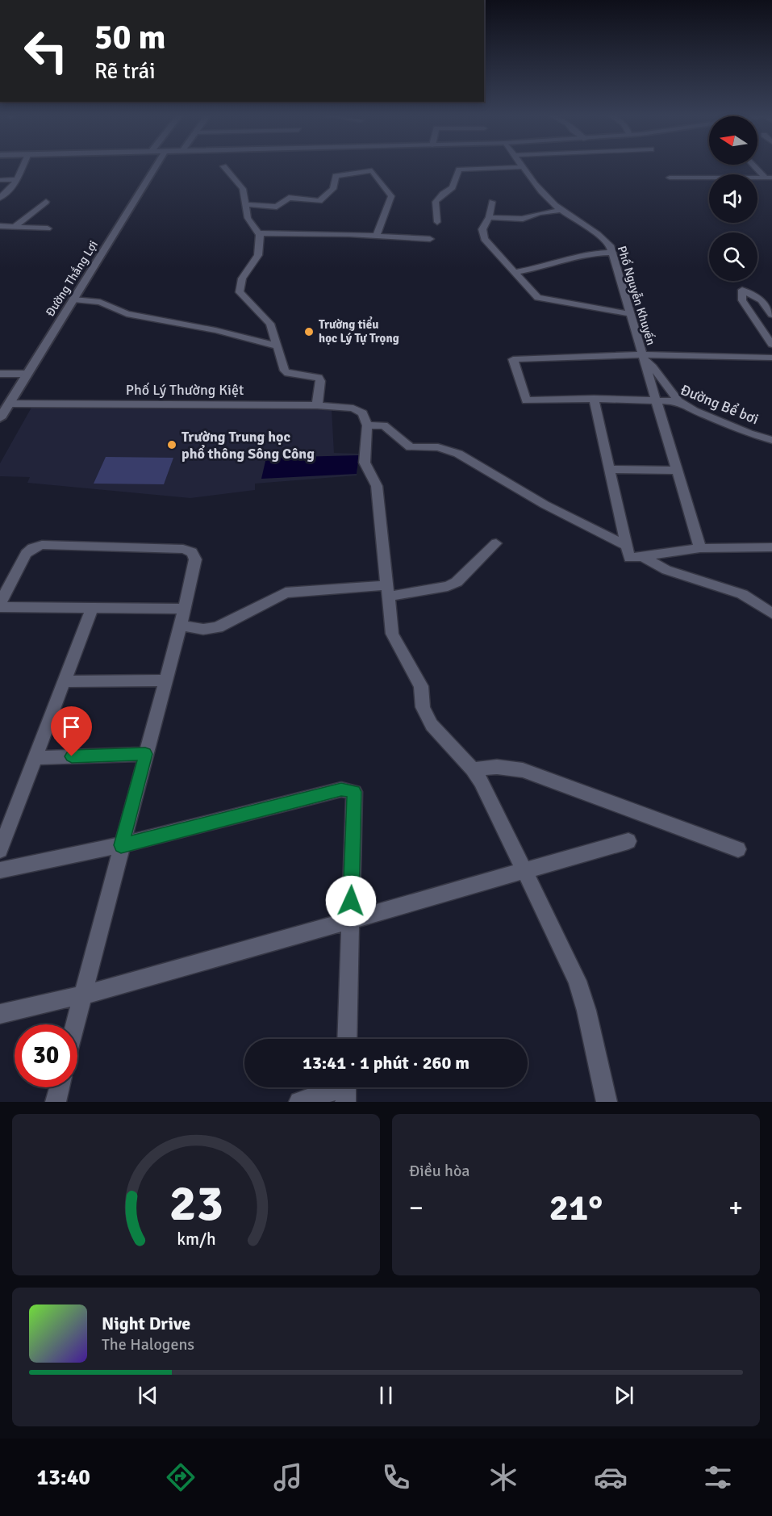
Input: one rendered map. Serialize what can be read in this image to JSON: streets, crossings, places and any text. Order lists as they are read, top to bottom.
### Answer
{
  "streets": {
    "street": [
      "Đường Thắng Lợi",
      "Phố Nguyễn Khuyến",
      "Phố Lý Thường Kiệt",
      "Đường Bể bơi"
    ]
  },
  "crossings": [
    ["Đường Thắng Lợi", "Phố Lý Thường Kiệt"],
    ["Phố Nguyễn Khuyến", "Đường Bể bơi"]
  ],
  "places": ["Trường tiểu học Lý Tự Trọng", "Trường Trung học phổ thông Sông Công"],
  "north": "left",
  "page": {
    "turn": ["50 m", "Rẽ trái"],
    "limit": "30",
    "trip": "13:41 · 1 phút · 260 m",
    "tile": "Điều hòa",
    "heat": ["−", "21°", "+"],
    "song": ["Night Drive", "The Halogens"],
    "tabs": "13:40",
    "gauge": ["23", "km/h"]
  }
}
